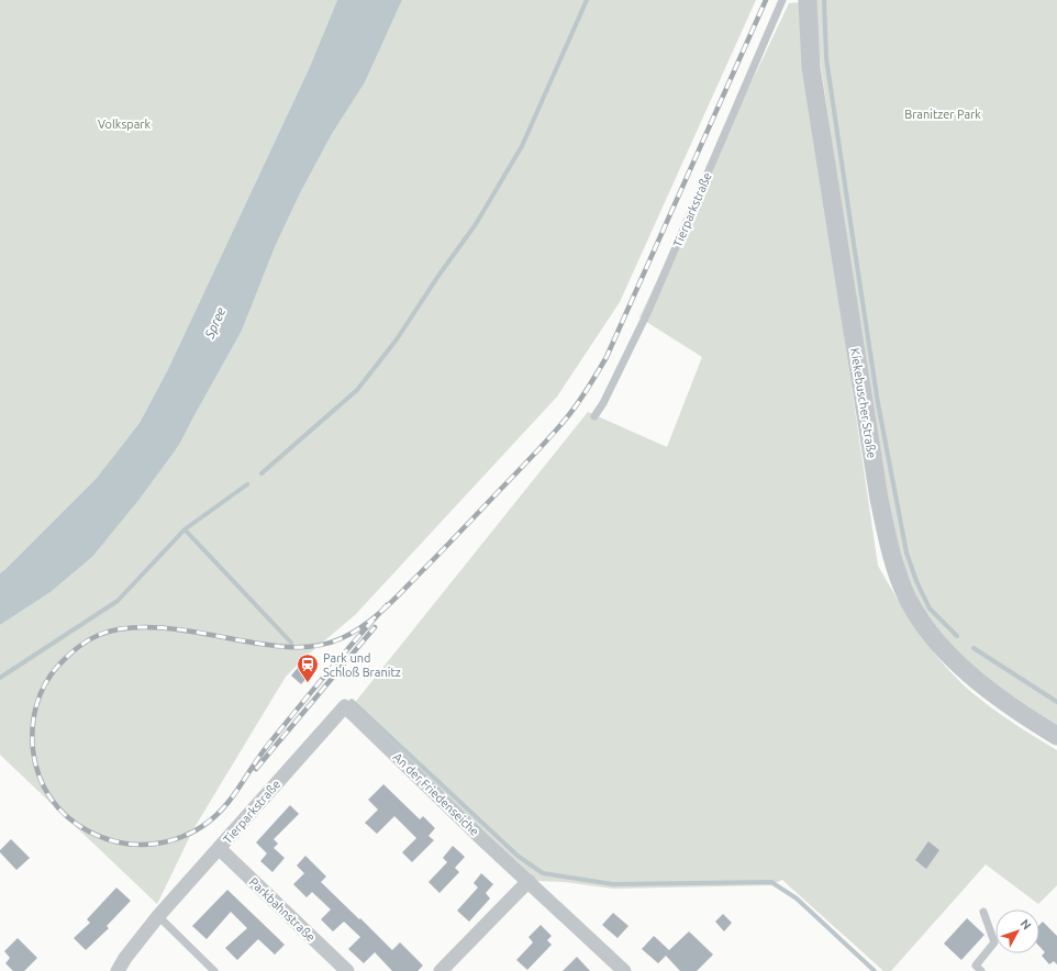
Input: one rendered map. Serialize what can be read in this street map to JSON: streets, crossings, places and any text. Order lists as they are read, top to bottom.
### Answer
{
  "streets": {
    "street": [
      "Tierparkstraße",
      "Kiekebuscher Straße",
      "An der Friedenseiche",
      "Parkbahnstraße"
    ]
  },
  "crossings": [
    ["Tierparkstraße", "An der Friedenseiche"],
    ["Tierparkstraße", "Parkbahnstraße"]
  ],
  "water": ["Spree"],
  "parks": ["Branitzer Park", "Volkspark"],
  "places": {
    "station": ["Park und Schloß Branitz"]
  },
  "north": "top right"
}
